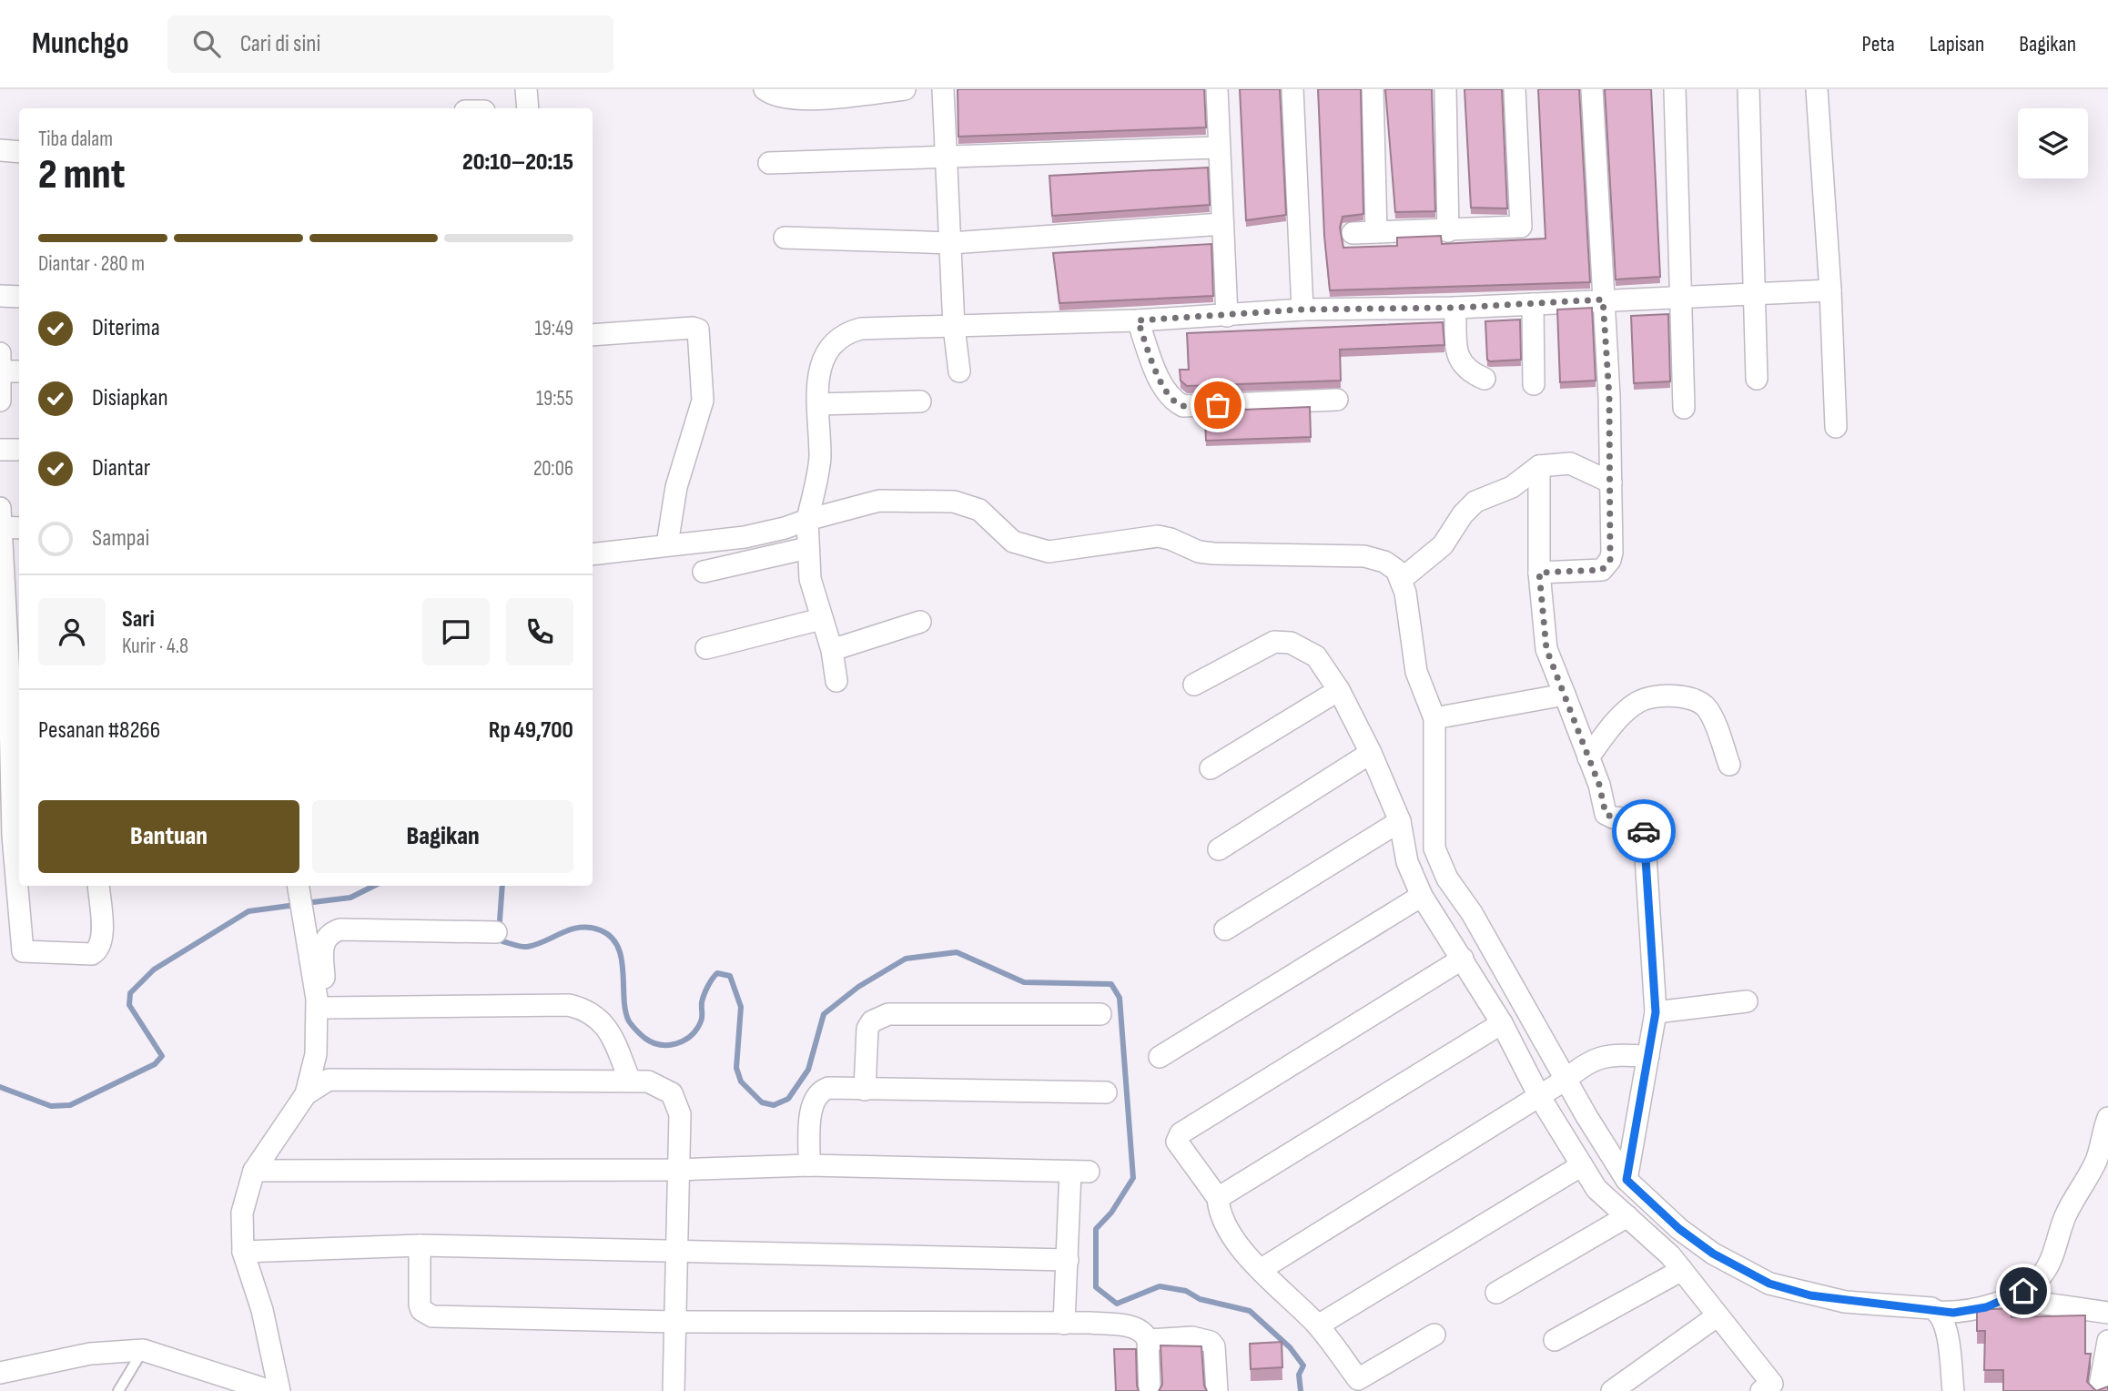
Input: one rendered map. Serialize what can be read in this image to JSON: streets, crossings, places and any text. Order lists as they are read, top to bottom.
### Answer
{
  "page": {
    "header": "Munchgo",
    "search": "Cari di sini",
    "nav": ["Peta", "Lapisan", "Bagikan"],
    "heading": ["2 mnt", "Tiba dalam", "20:10–20:15"],
    "panel": [
      "Sari",
      "Kurir · 4.8",
      "Pesanan #8266",
      "Rp 49,700"
    ],
    "bar": "Diantar · 280 m",
    "list": [
      ["Diterima", "19:49"],
      ["Disiapkan", "19:55"],
      ["Diantar", "20:06"],
      "Sampai"
    ],
    "buttons": ["Bantuan", "Bagikan"]
  }
}
